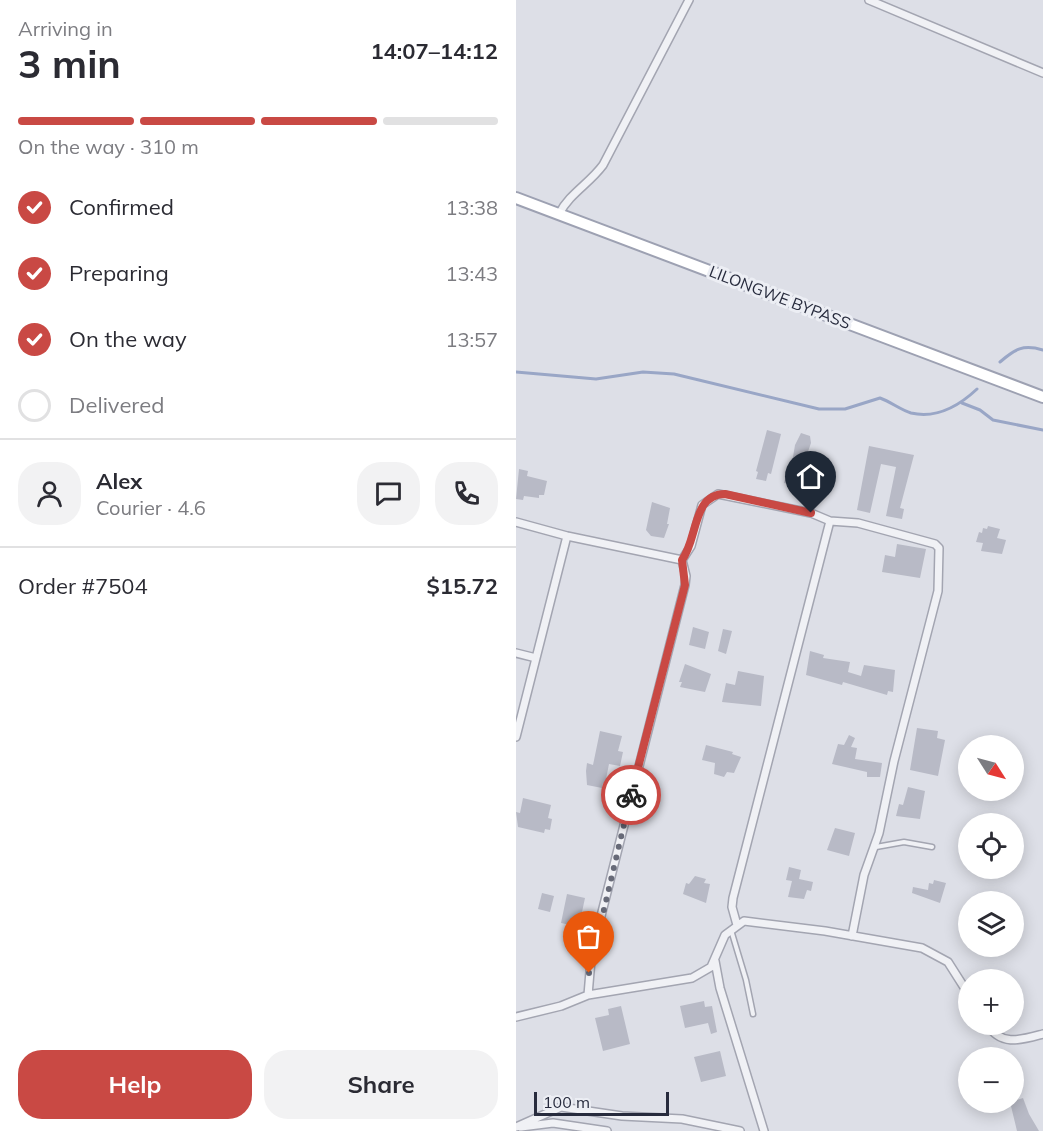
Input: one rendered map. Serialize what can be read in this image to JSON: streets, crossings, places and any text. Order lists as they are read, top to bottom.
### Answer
{
  "streets": {
    "main road": ["LILONGWE BYPASS"]
  },
  "scale_bar": "100 m",
  "north": "bottom right",
  "page": {
    "heading": ["3 min", "Arriving in", "14:07–14:12"],
    "panel": [
      "Alex",
      "Courier · 4.6",
      "Order #7504",
      "$15.72"
    ],
    "bar": "On the way · 310 m",
    "list": [
      ["Confirmed", "13:38"],
      ["Preparing", "13:43"],
      ["On the way", "13:57"],
      "Delivered"
    ],
    "map_buttons": ["+", "−"],
    "buttons": ["Help", "Share"],
    "scale": "100 m"
  }
}
